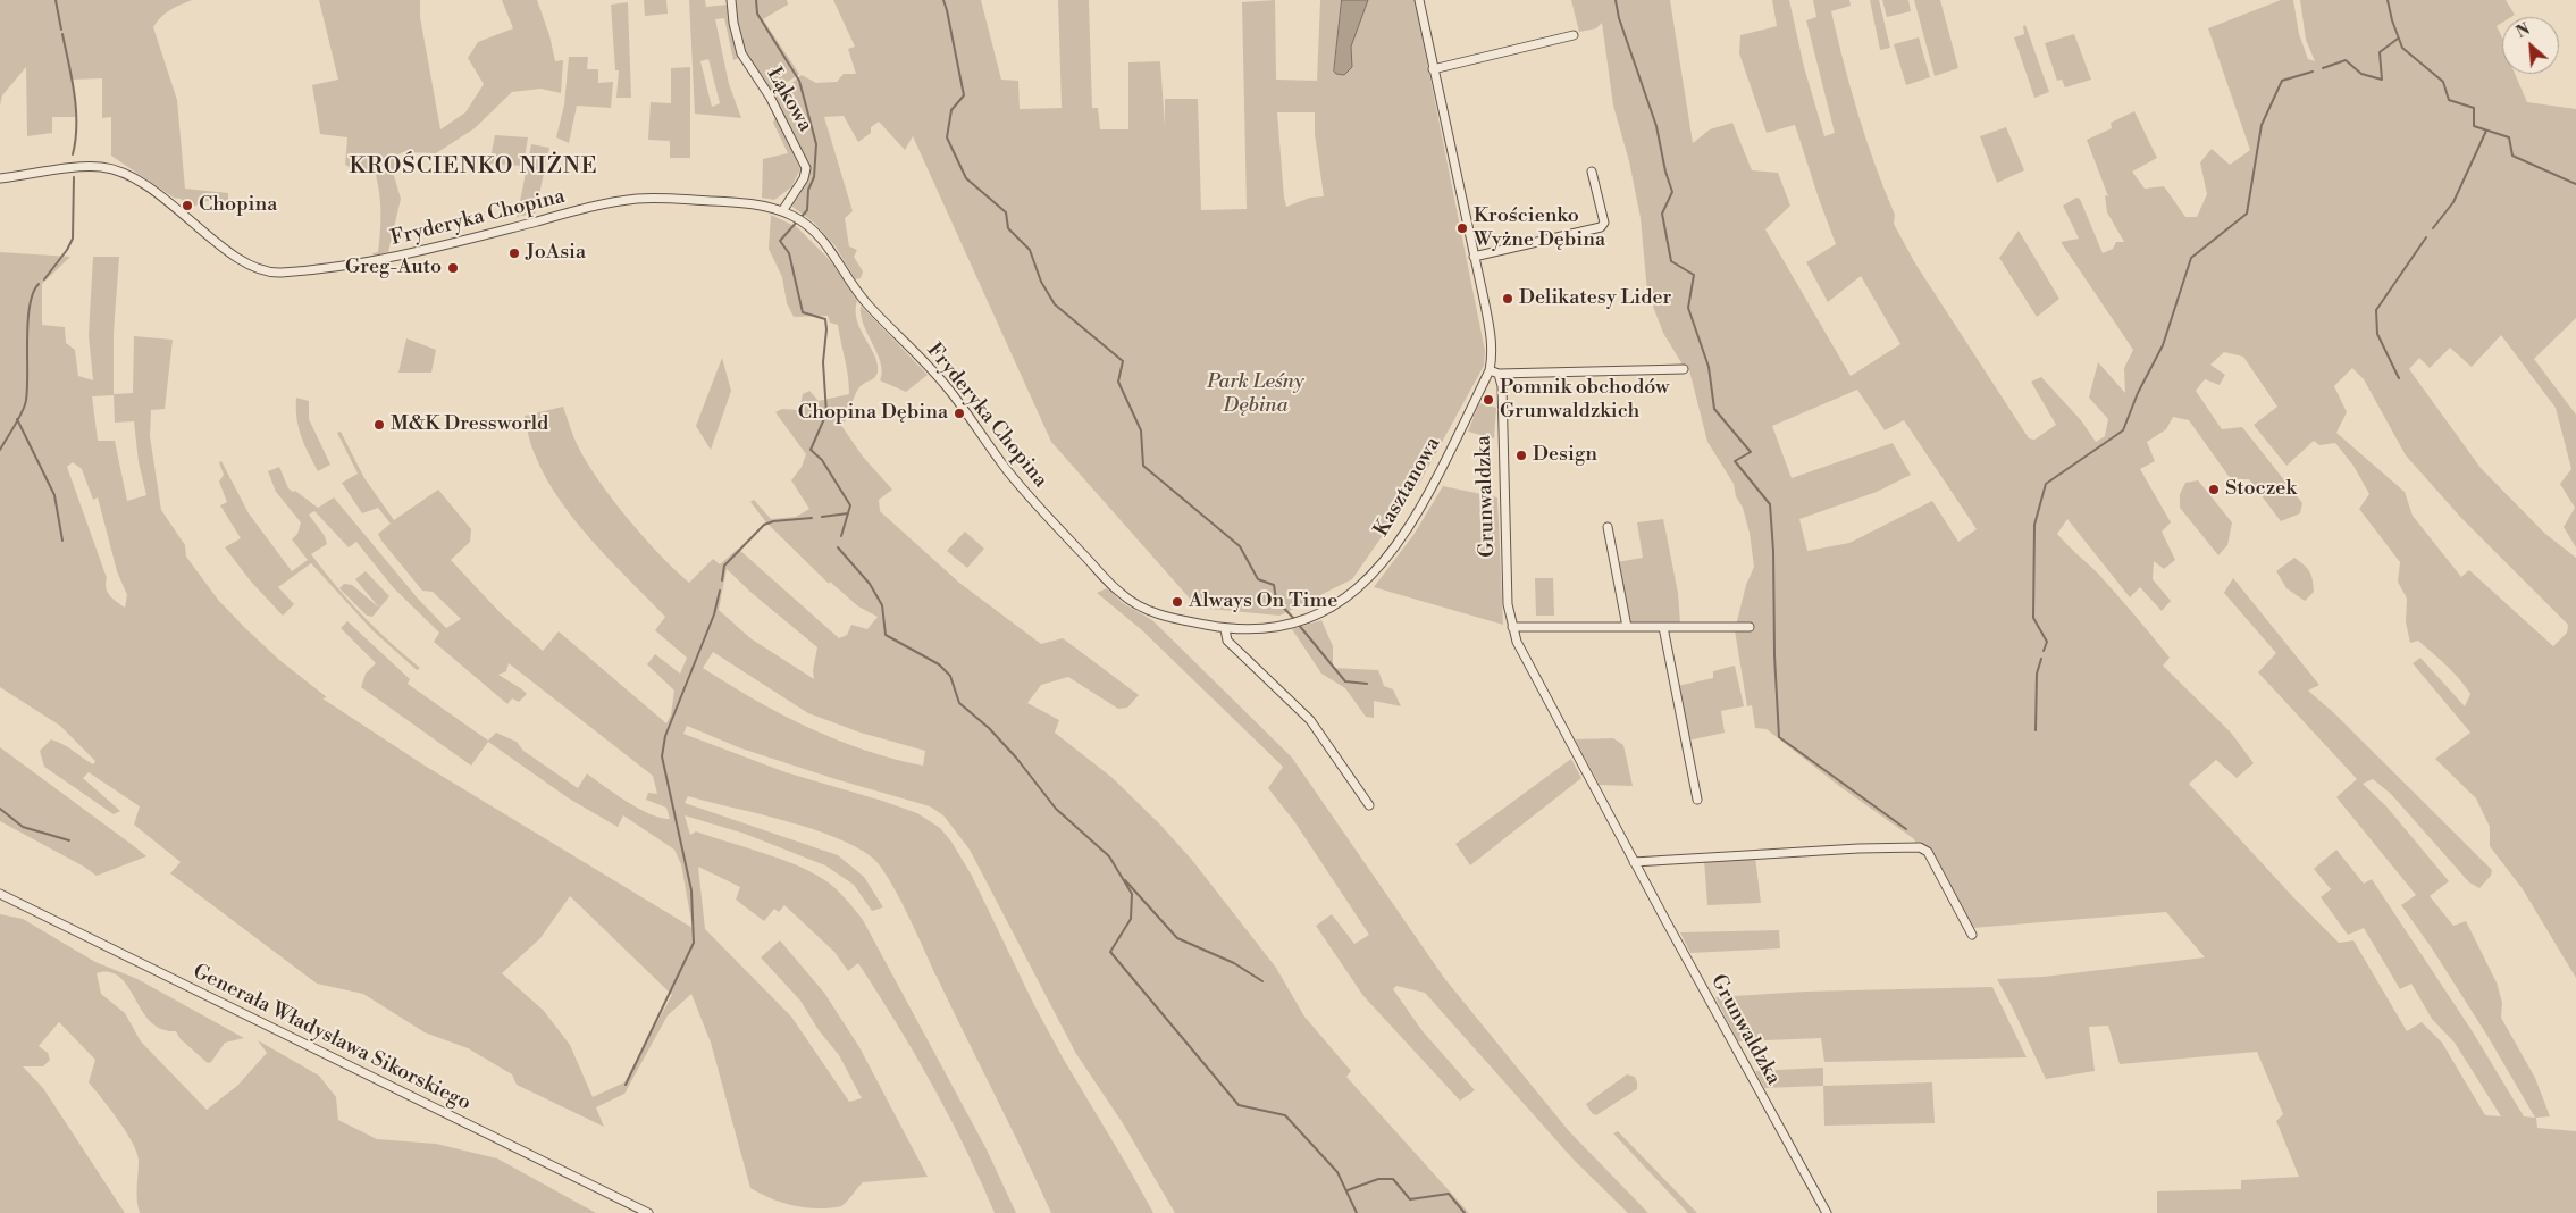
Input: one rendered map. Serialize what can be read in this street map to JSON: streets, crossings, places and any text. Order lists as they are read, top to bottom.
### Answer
{
  "streets": {
    "street": [
      "Łąkowa",
      "Fryderyka Chopina",
      "Kasztanowa",
      "Grunwaldzka",
      "Generała Władysława Sikorskiego"
    ]
  },
  "crossings": [
    ["Łąkowa", "Fryderyka Chopina"],
    ["Fryderyka Chopina", "Kasztanowa"]
  ],
  "districts": ["KROŚCIENKO NIŻNE"],
  "parks": ["Park Leśny Dębina"],
  "places": [
    "Chopina",
    "Krościenko Wyżne Dębina",
    "JoAsia",
    "Greg-Auto",
    "Delikatesy Lider",
    "Pomnik obchodów Grunwaldzkich",
    "Chopina Dębina",
    "M&K Dressworld",
    "Design",
    "Stoczek",
    "Always On Time"
  ],
  "north": "top left"
}
